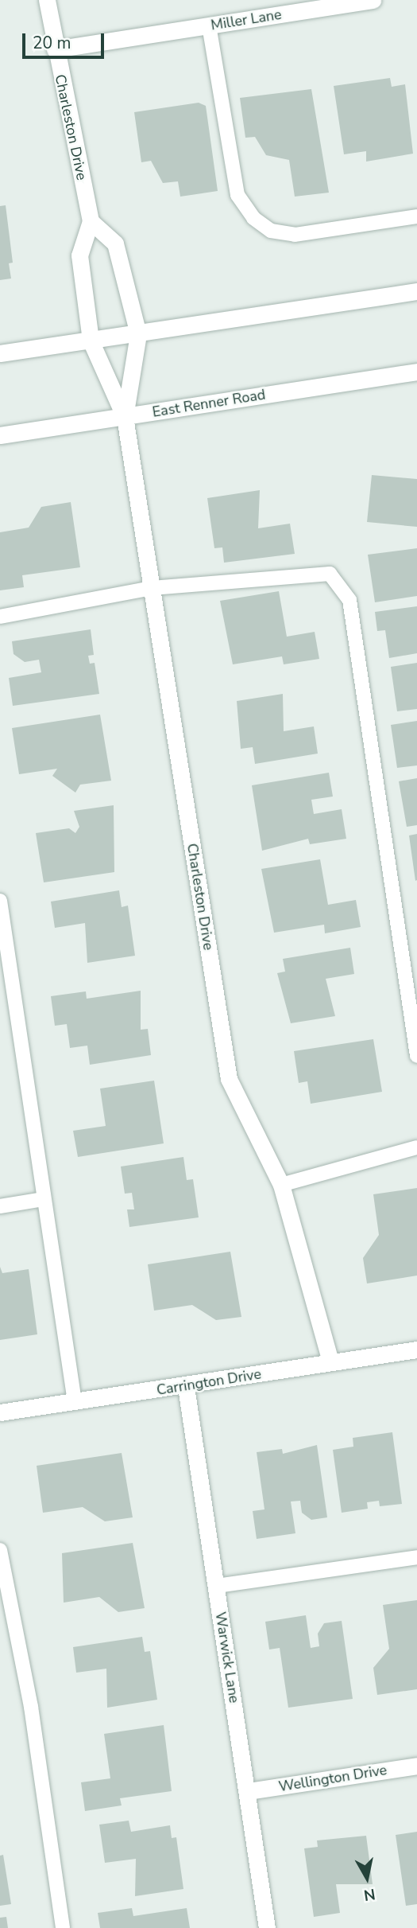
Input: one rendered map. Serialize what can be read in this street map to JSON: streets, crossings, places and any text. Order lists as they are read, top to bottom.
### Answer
{
  "streets": {
    "street": [
      "Miller Lane",
      "Charleston Drive",
      "East Renner Road",
      "Carrington Drive",
      "Warwick Lane",
      "Wellington Drive"
    ]
  },
  "crossings": [
    ["Miller Lane", "Charleston Drive"],
    ["Charleston Drive", "East Renner Road"],
    ["Charleston Drive", "Carrington Drive"],
    ["Carrington Drive", "Warwick Lane"],
    ["Warwick Lane", "Wellington Drive"]
  ],
  "scale_bar": "20 m",
  "north": "bottom"
}
